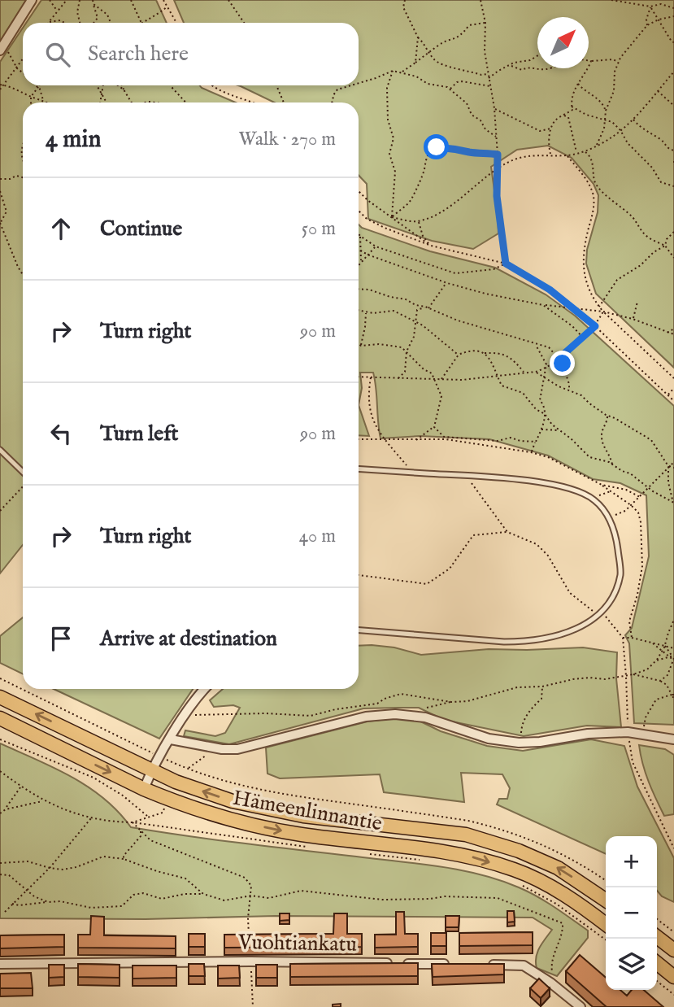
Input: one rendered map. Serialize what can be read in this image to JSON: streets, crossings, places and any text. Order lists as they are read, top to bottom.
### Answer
{
  "streets": {
    "main road": ["Hämeenlinnantie"],
    "street": ["Vuohtiankatu"]
  },
  "north": "top right",
  "page": {
    "search": "Search here",
    "heading": ["4 min", "Walk · 270 m"],
    "list": [
      ["Continue", "50 m"],
      ["Turn right", "90 m"],
      ["Turn left", "90 m"],
      ["Turn right", "40 m"],
      "Arrive at destination"
    ],
    "map_buttons": ["+", "−"]
  }
}
